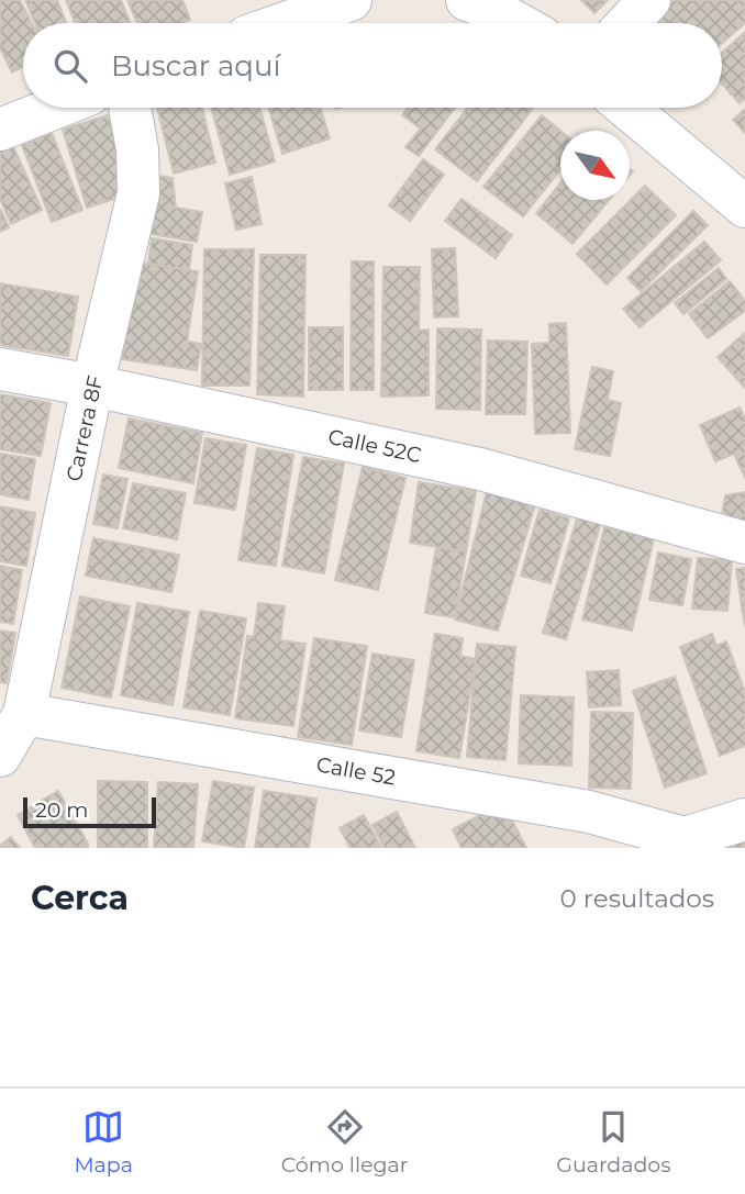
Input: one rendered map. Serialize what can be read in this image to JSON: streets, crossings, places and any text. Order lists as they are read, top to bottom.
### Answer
{
  "streets": {
    "street": ["Carrera 8F", "Calle 52C", "Calle 52"]
  },
  "crossings": [
    ["Carrera 8F", "Calle 52C"],
    ["Carrera 8F", "Calle 52"]
  ],
  "scale_bar": "20 m",
  "north": "bottom right",
  "page": {
    "search": "Buscar aquí",
    "scale": "20 m",
    "heading": ["Cerca", "0 resultados"],
    "nav": ["Mapa", "Cómo llegar", "Guardados"]
  }
}
